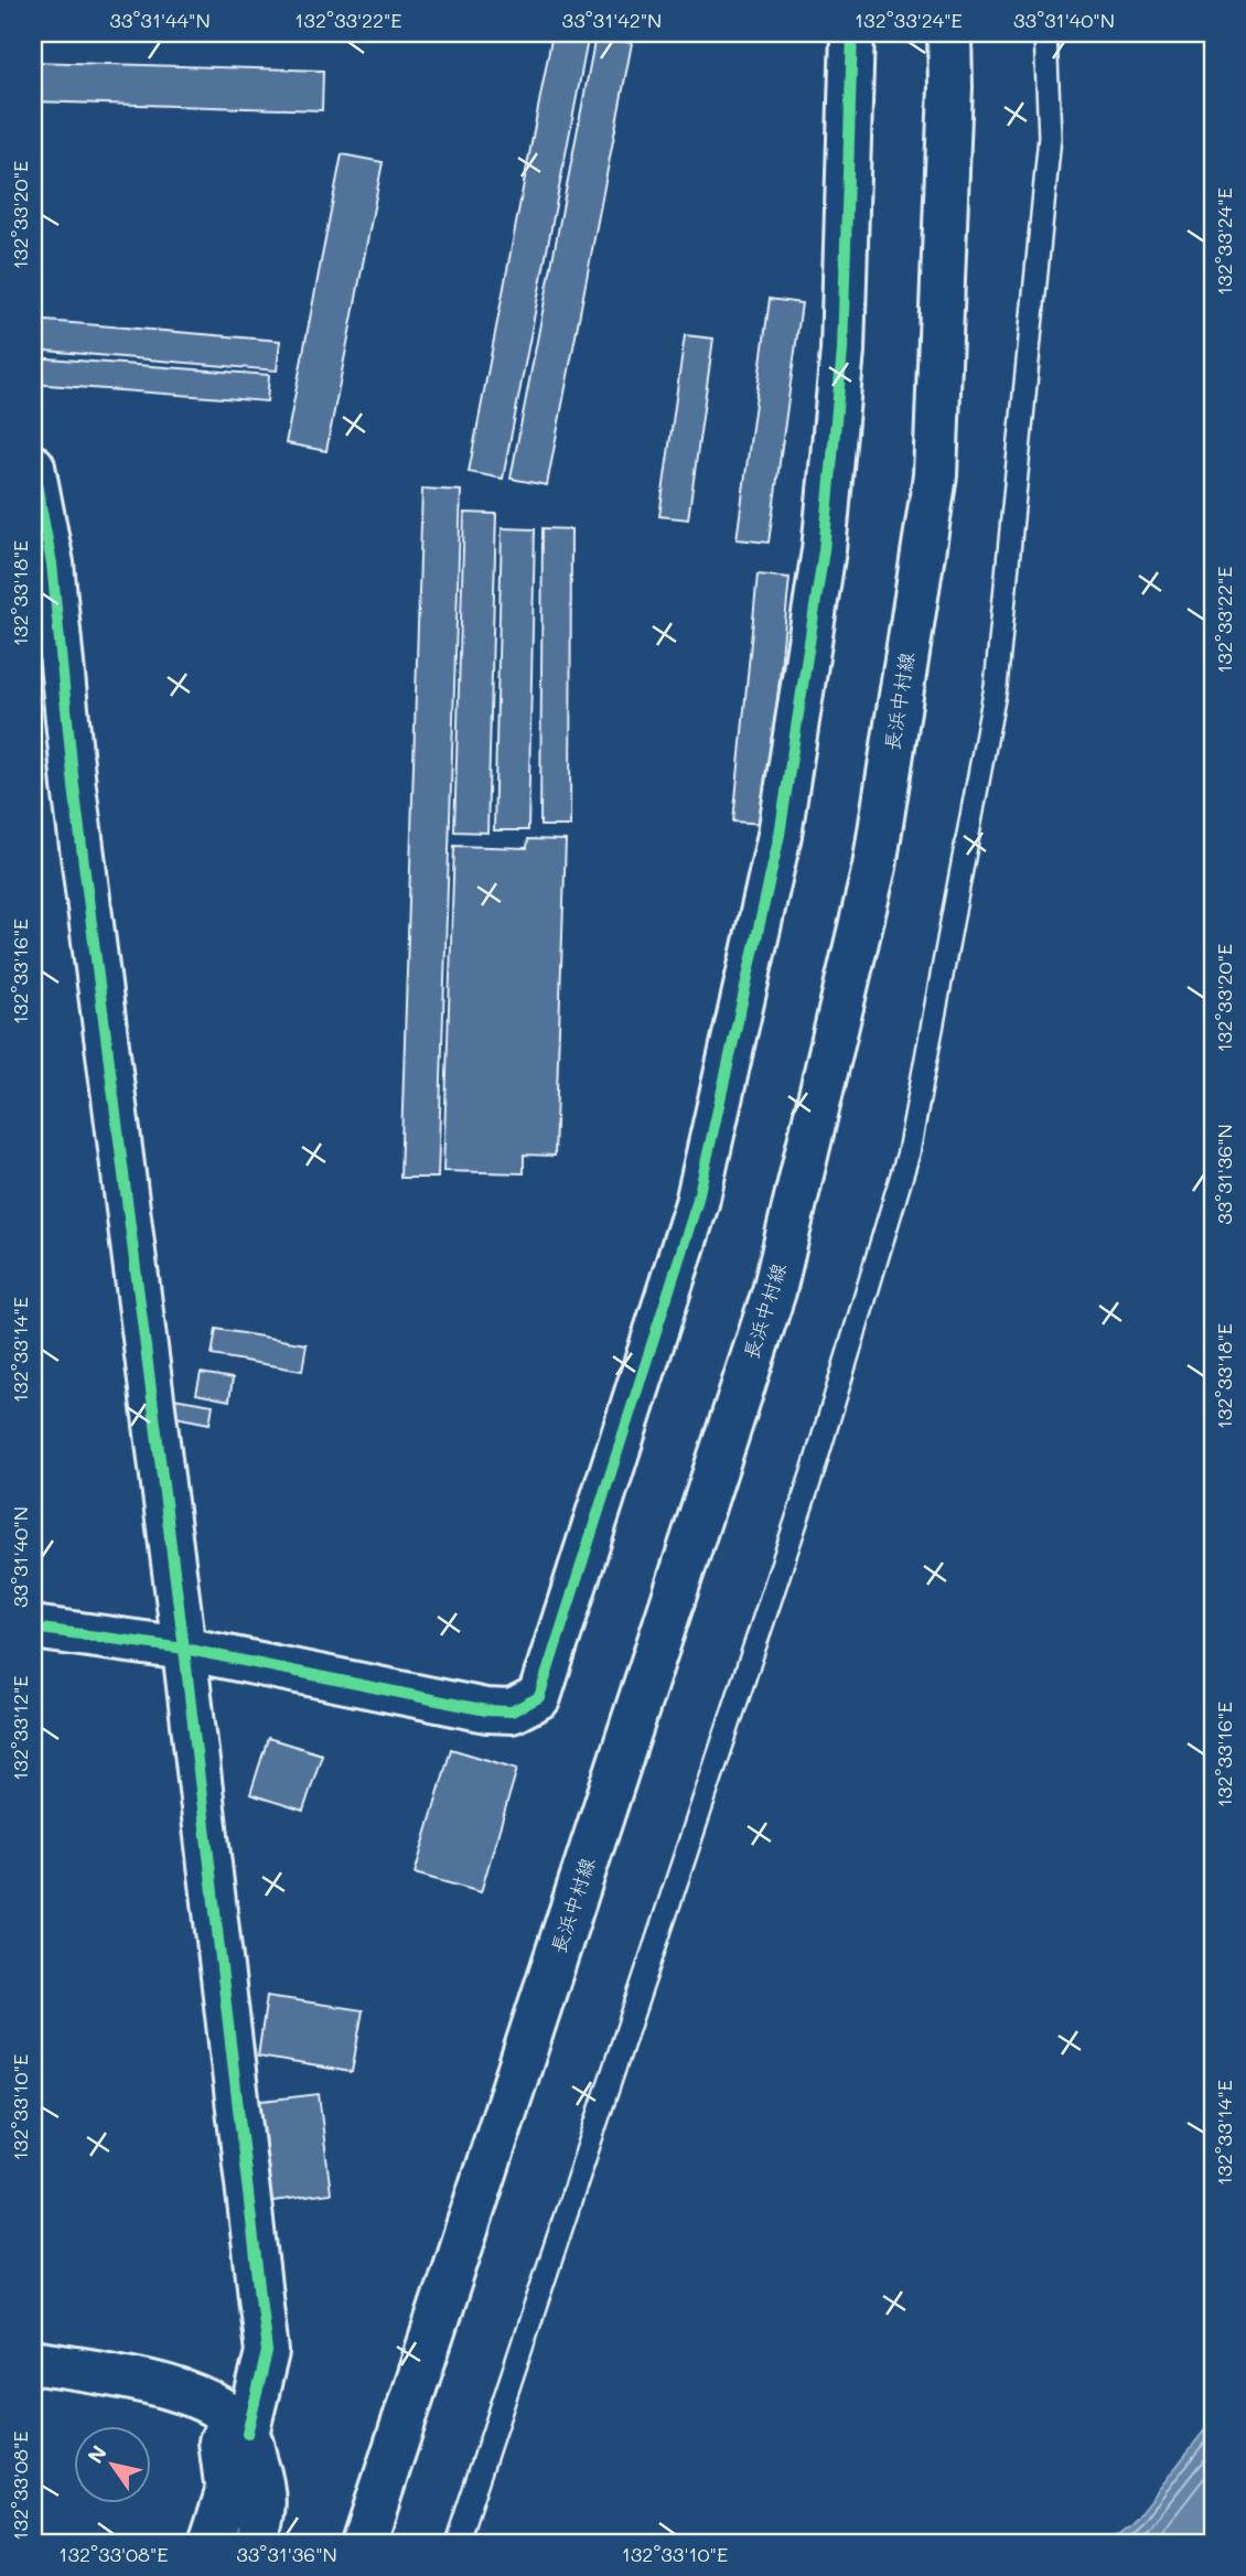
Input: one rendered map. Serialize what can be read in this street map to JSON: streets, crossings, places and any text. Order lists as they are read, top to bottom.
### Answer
{
  "streets": {
    "street": ["長浜中村線"]
  },
  "north": "top left",
  "coordinates": [
    "33°31'44\"N",
    "132°33'22\"E",
    "33°31'42\"N",
    "132°33'24\"E",
    "33°31'40\"N",
    "132°33'20\"E",
    "132°33'18\"E",
    "132°33'16\"E",
    "33°31'36\"N",
    "132°33'14\"E",
    "132°33'12\"E",
    "132°33'10\"E",
    "132°33'08\"E"
  ]
}
